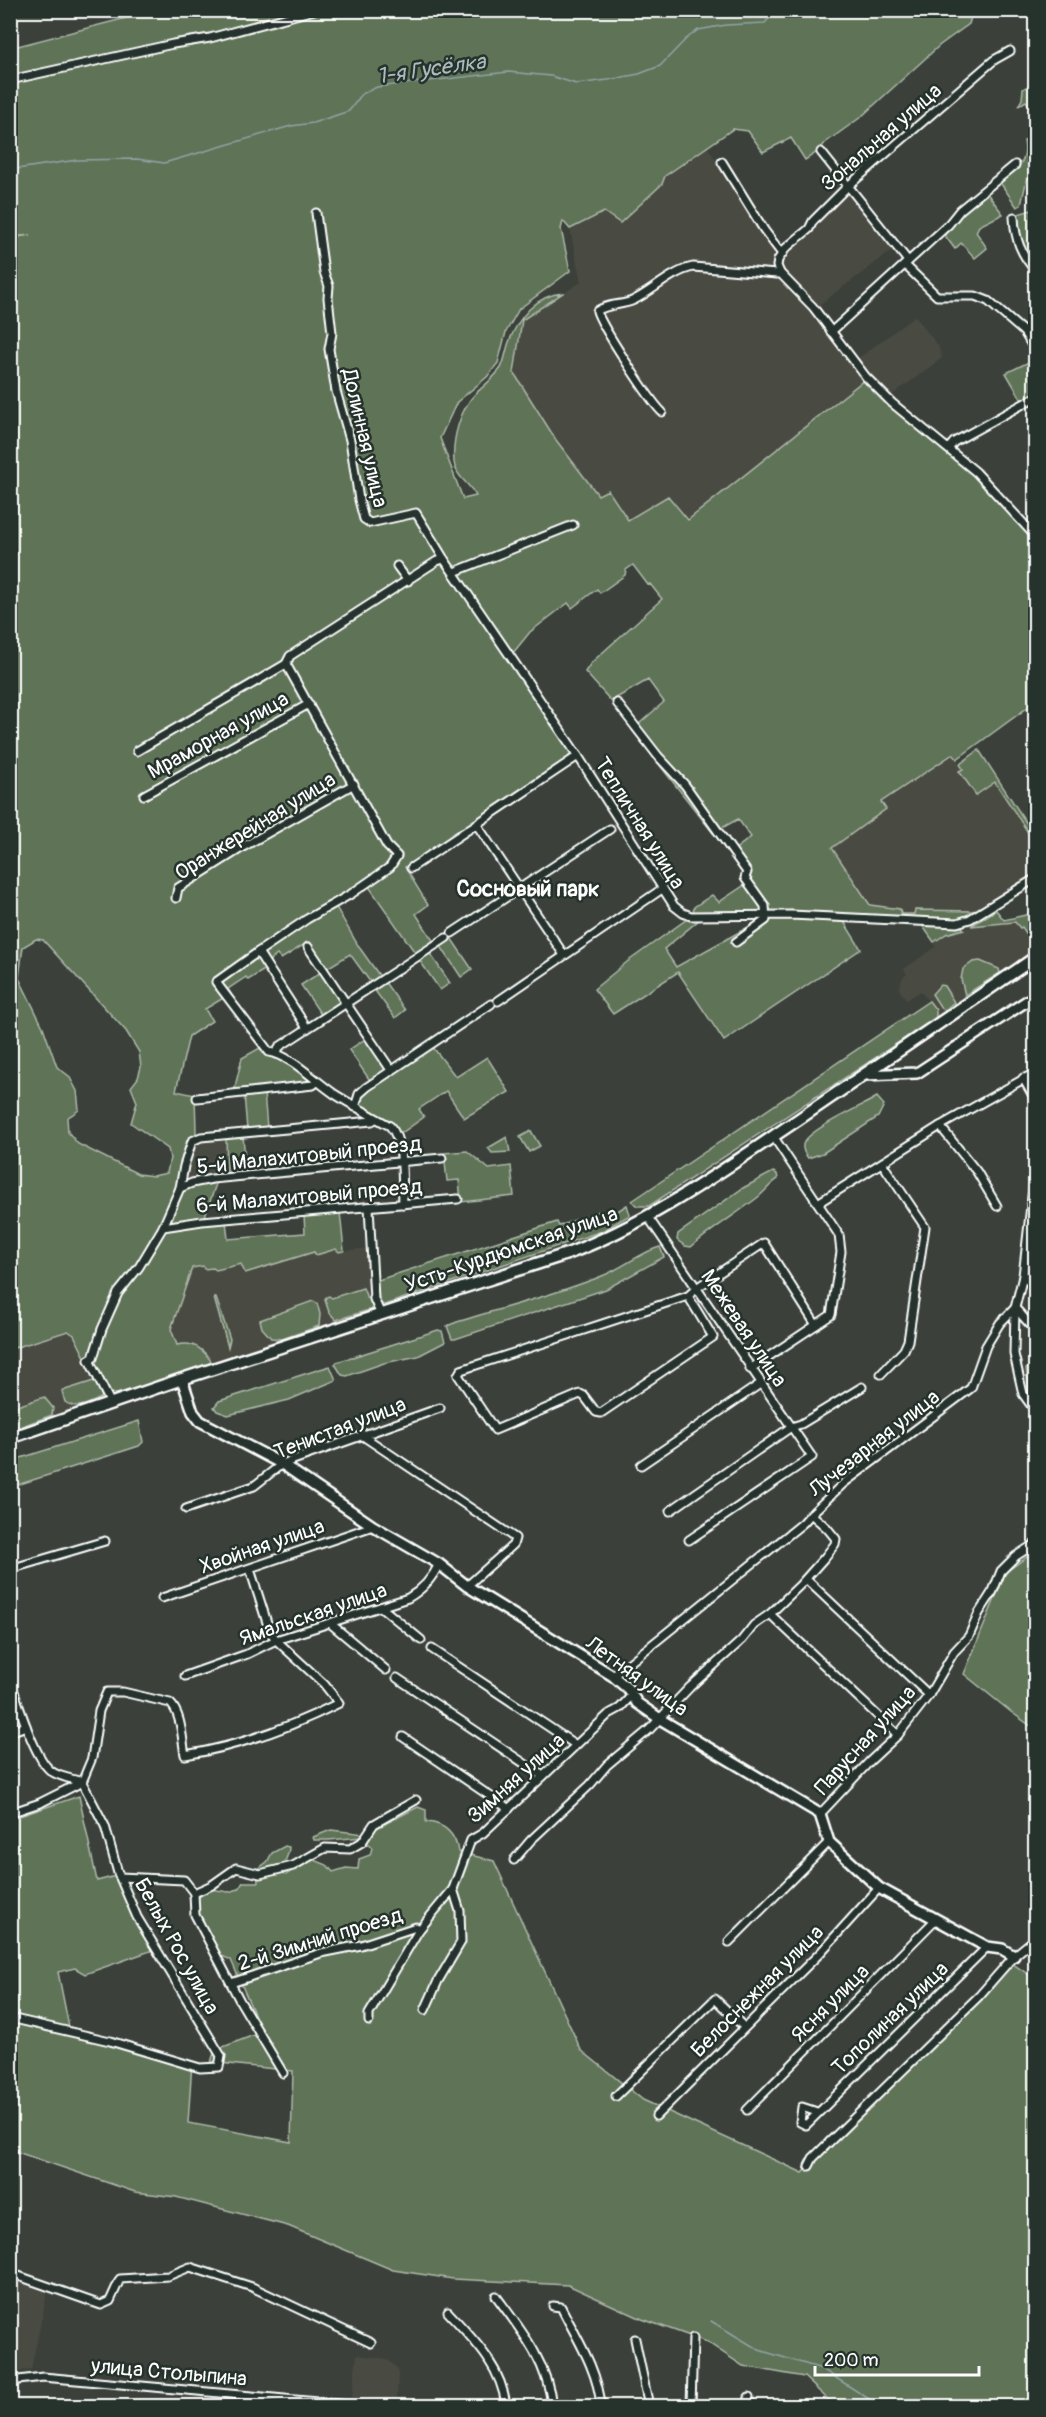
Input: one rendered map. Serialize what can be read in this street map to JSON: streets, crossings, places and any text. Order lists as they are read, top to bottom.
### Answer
{
  "streets": {
    "main road": ["Усть-Курдюмская улица"],
    "street": [
      "Зональная улица",
      "Долинная улица",
      "Мраморная улица",
      "Тепличная улица",
      "Оранжерейная улица",
      "5-й Малахитовый проезд",
      "6-й Малахитовый проезд",
      "Межевая улица",
      "Тенистая улица",
      "Лучезарная улица",
      "Хвойная улица",
      "Ямальская улица",
      "Летняя улица",
      "Парусная улица",
      "Зимняя улица",
      "2-й Зимний проезд",
      "Белых Рос улица",
      "Белоснежная улица",
      "Ясня улица",
      "Тополиная улица",
      "улица Столыпина"
    ]
  },
  "crossings": [
    ["Долинная улица", "Тепличная улица"],
    ["Усть-Курдюмская улица", "Межевая улица"],
    ["Усть-Курдюмская улица", "Летняя улица"],
    ["Тенистая улица", "Летняя улица"],
    ["Лучезарная улица", "Летняя улица"],
    ["Хвойная улица", "Летняя улица"],
    ["Ямальская улица", "Летняя улица"],
    ["Летняя улица", "Парусная улица"],
    ["Летняя улица", "Зимняя улица"],
    ["Зимняя улица", "2-й Зимний проезд"]
  ],
  "districts": ["Сосновый парк"],
  "water": ["1-я Гусёлка"],
  "scale_bar": "200 m"
}
